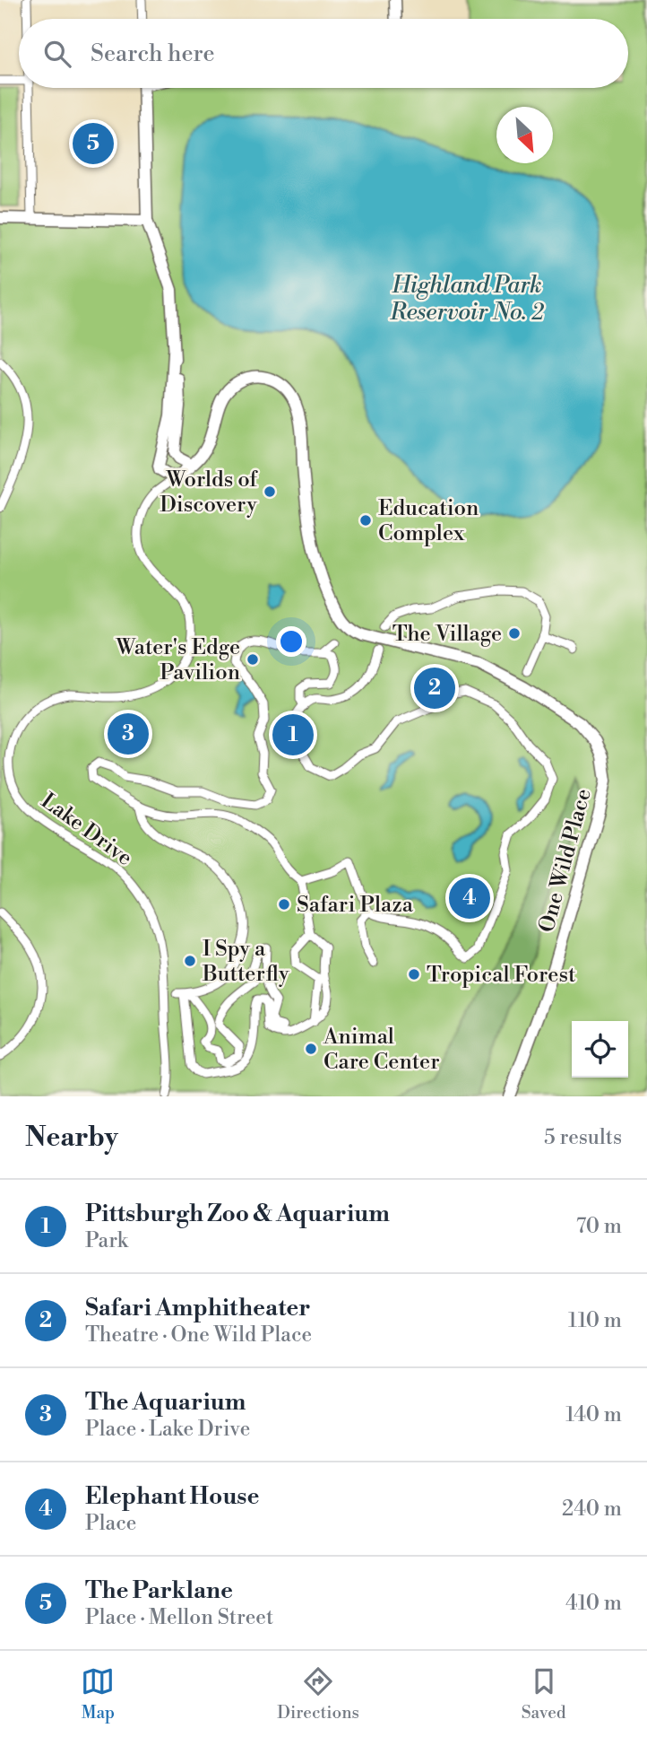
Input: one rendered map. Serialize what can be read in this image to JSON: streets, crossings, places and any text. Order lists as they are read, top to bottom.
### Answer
{
  "streets": {
    "main road": ["One Wild Place"],
    "street": ["Lake Drive"]
  },
  "crossings": [
    ["Lake Drive", "One Wild Place"]
  ],
  "water": ["Highland Park Reservoir No. 2"],
  "places": [
    "Worlds of Discovery",
    "Education Complex",
    "The Village",
    "Water's Edge Pavilion",
    "Safari Plaza",
    "I Spy a Butterfly",
    "Tropical Forest",
    "Animal Care Center"
  ],
  "north": "bottom right",
  "page": {
    "search": "Search here",
    "pins": [
      "5",
      "2",
      "3",
      "1",
      "4"
    ],
    "heading": ["Nearby", "5 results"],
    "list": [
      {
        "mark": "1",
        "name": "Pittsburgh Zoo & Aquarium",
        "note": "Park",
        "value": "70 m"
      },
      {
        "mark": "2",
        "name": "Safari Amphitheater",
        "note": "Theatre · One Wild Place",
        "value": "110 m"
      },
      {
        "mark": "3",
        "name": "The Aquarium",
        "note": "Place · Lake Drive",
        "value": "140 m"
      },
      {
        "mark": "4",
        "name": "Elephant House",
        "note": "Place",
        "value": "240 m"
      },
      {
        "mark": "5",
        "name": "The Parklane",
        "note": "Place · Mellon Street",
        "value": "410 m"
      }
    ],
    "nav": ["Map", "Directions", "Saved"]
  }
}
